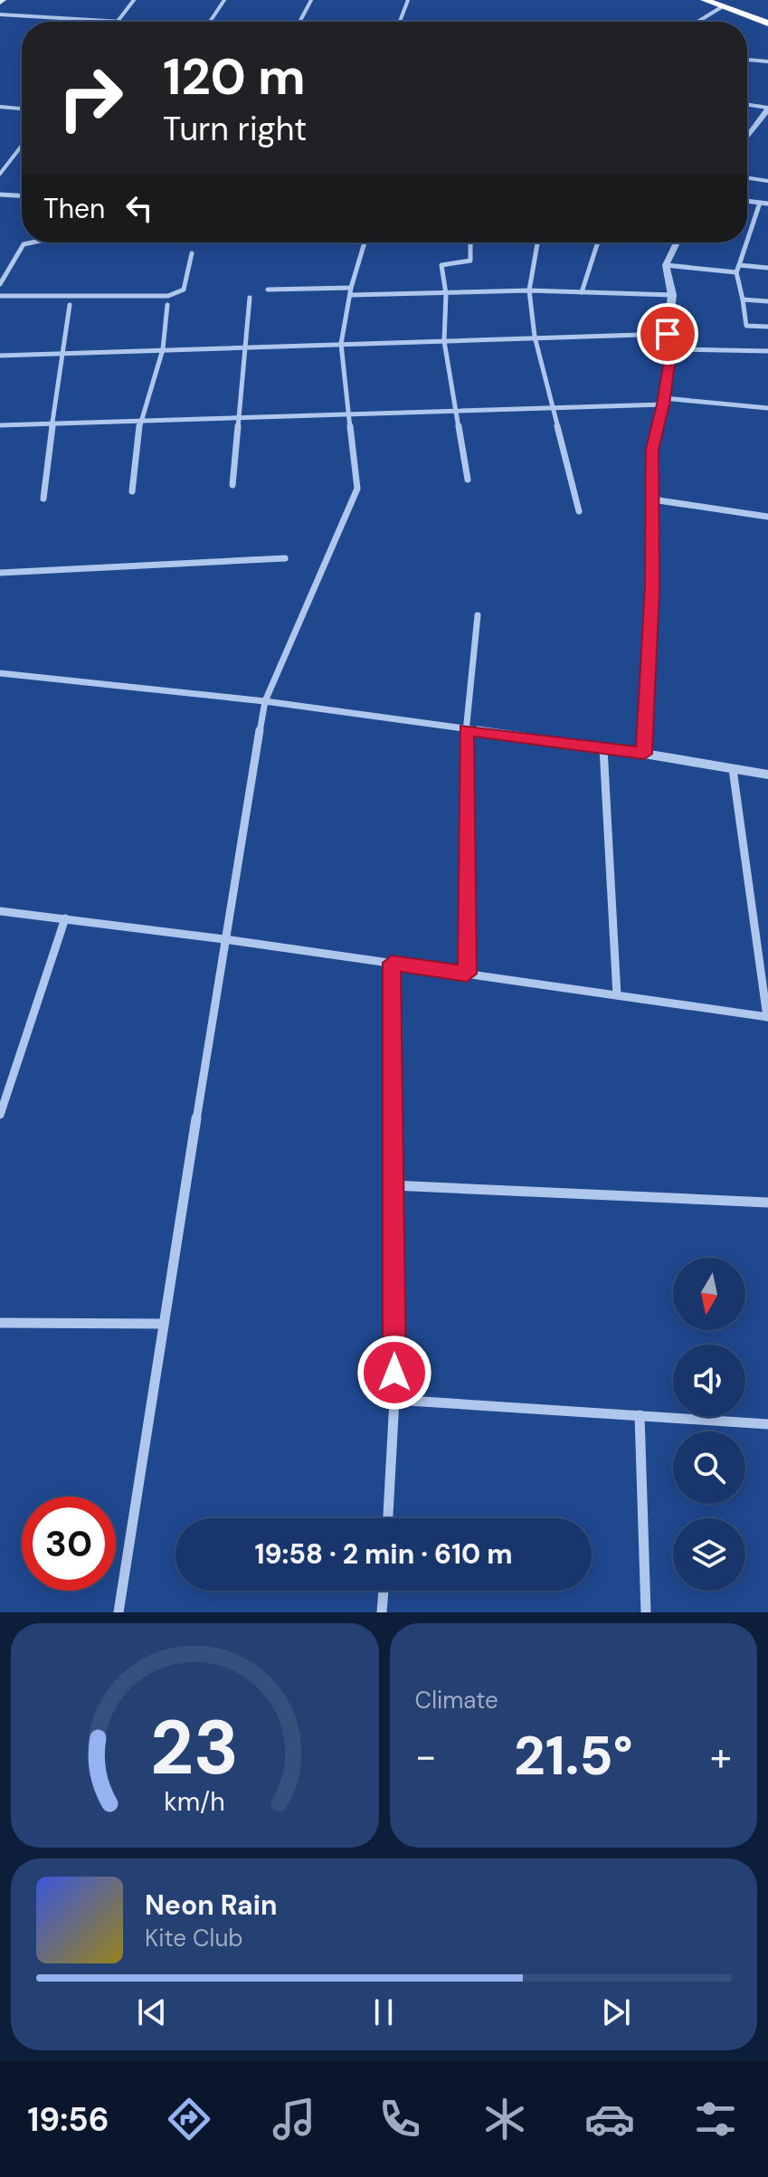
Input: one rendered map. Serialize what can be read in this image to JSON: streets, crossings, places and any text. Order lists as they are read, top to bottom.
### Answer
{
  "north": "bottom",
  "page": {
    "turn": ["120 m", "Turn right"],
    "then": "Then",
    "limit": "30",
    "trip": "19:58 · 2 min · 610 m",
    "tile": "Climate",
    "heat": ["−", "21.5°", "+"],
    "song": ["Neon Rain", "Kite Club"],
    "tabs": "19:56",
    "gauge": ["23", "km/h"]
  }
}
